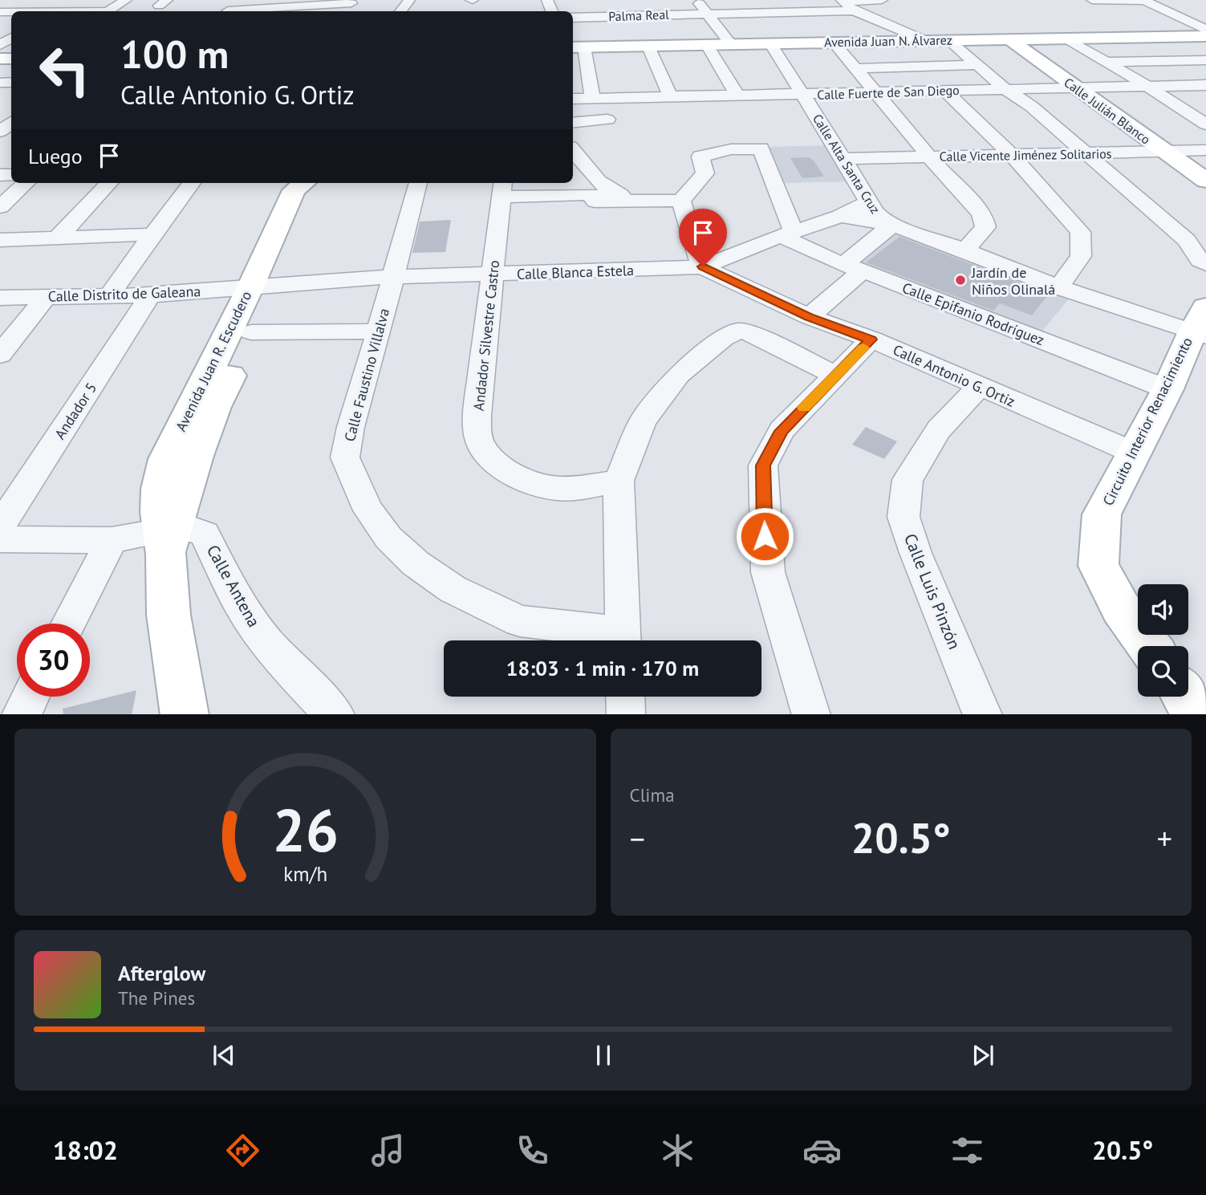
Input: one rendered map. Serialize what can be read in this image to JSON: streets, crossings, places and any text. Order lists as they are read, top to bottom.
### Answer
{
  "streets": {
    "main road": [
      "Avenida Juan N. Álvarez",
      "Calle Julián Blanco",
      "Avenida Juan R. Escudero",
      "Circuito Interior Renacimiento"
    ],
    "street": [
      "Palma Real",
      "Calle Fuerte de San Diego",
      "Calle Vicente Jiménez Solitarios",
      "Calle Alta Santa Cruz",
      "Calle Blanca Estela",
      "Calle Distrito de Galeana",
      "Calle Epifanio Rodríguez",
      "Andador Silvestre Castro",
      "Calle Faustino Villalva",
      "Calle Antonio G. Ortiz",
      "Andador 5",
      "Calle Antena",
      "Calle Luis Pinzón"
    ]
  },
  "crossings": [
    ["Avenida Juan N. Álvarez", "Calle Julián Blanco"],
    ["Avenida Juan N. Álvarez", "Calle Alta Santa Cruz"],
    ["Calle Fuerte de San Diego", "Calle Julián Blanco"],
    ["Calle Fuerte de San Diego", "Calle Alta Santa Cruz"],
    ["Calle Julián Blanco", "Calle Vicente Jiménez Solitarios"],
    ["Calle Vicente Jiménez Solitarios", "Calle Alta Santa Cruz"],
    ["Calle Alta Santa Cruz", "Calle Blanca Estela"],
    ["Calle Alta Santa Cruz", "Calle Epifanio Rodríguez"],
    ["Calle Alta Santa Cruz", "Calle Antonio G. Ortiz"],
    ["Calle Blanca Estela", "Calle Distrito de Galeana"],
    ["Calle Blanca Estela", "Calle Epifanio Rodríguez"],
    ["Calle Blanca Estela", "Andador Silvestre Castro"],
    ["Calle Blanca Estela", "Avenida Juan R. Escudero"],
    ["Calle Blanca Estela", "Calle Faustino Villalva"],
    ["Calle Blanca Estela", "Calle Antonio G. Ortiz"],
    ["Calle Distrito de Galeana", "Avenida Juan R. Escudero"],
    ["Calle Distrito de Galeana", "Andador 5"],
    ["Calle Epifanio Rodríguez", "Circuito Interior Renacimiento"],
    ["Avenida Juan R. Escudero", "Calle Antena"],
    ["Calle Antonio G. Ortiz", "Circuito Interior Renacimiento"],
    ["Calle Antonio G. Ortiz", "Calle Luis Pinzón"]
  ],
  "places": ["Jardín de Niños Olinalá"],
  "page": {
    "turn": ["100 m", "Calle Antonio G. Ortiz"],
    "then": "Luego",
    "limit": "30",
    "trip": "18:03 · 1 min · 170 m",
    "tile": "Clima",
    "heat": ["−", "20.5°", "+"],
    "song": ["Afterglow", "The Pines"],
    "tabs": ["18:02", "20.5°"],
    "gauge": ["26", "km/h"]
  }
}
